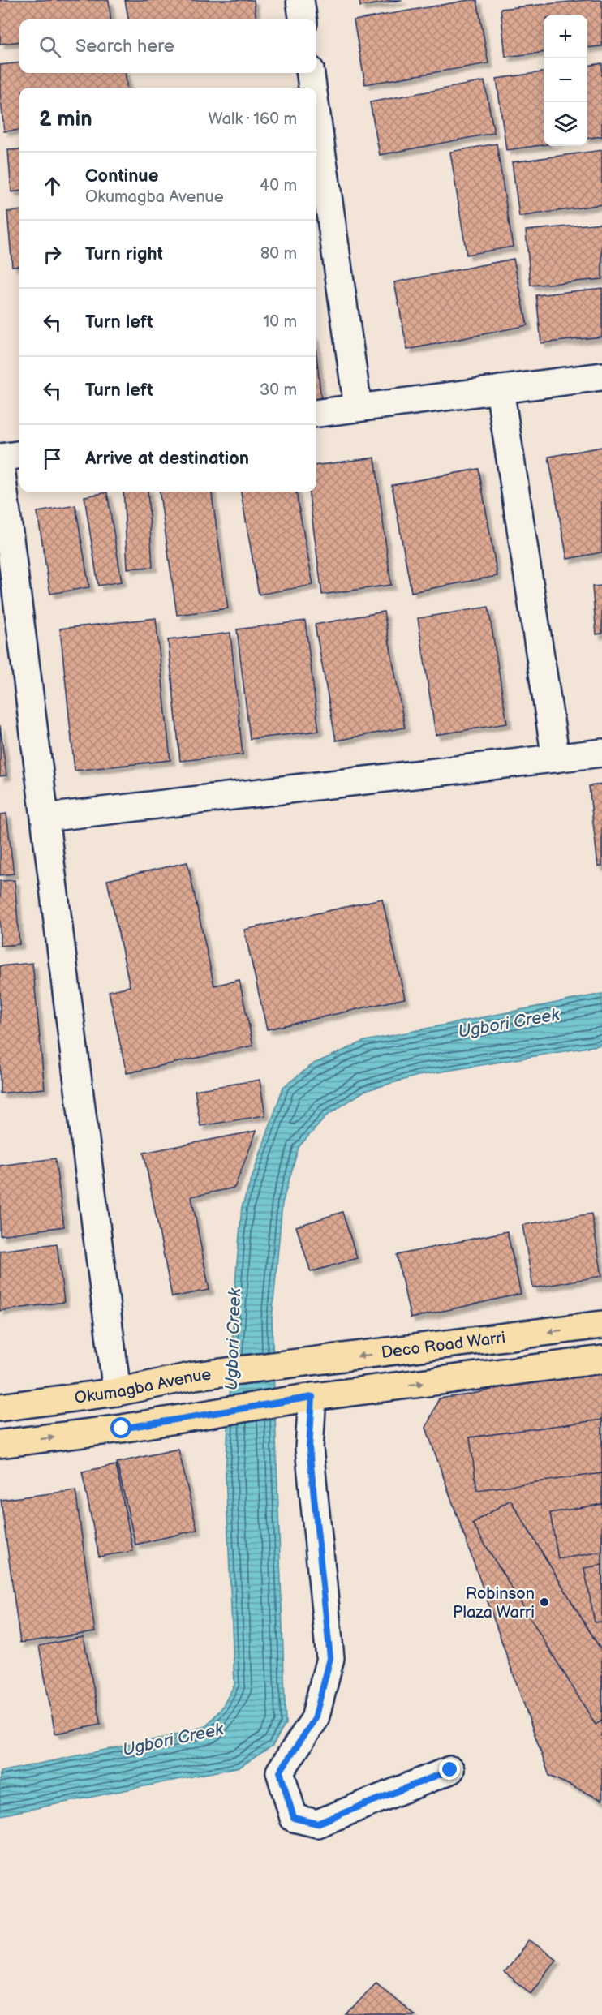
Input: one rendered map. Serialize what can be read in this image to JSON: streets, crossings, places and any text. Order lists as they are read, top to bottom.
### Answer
{
  "streets": {
    "main road": ["Deco Road Warri", "Okumagba Avenue"]
  },
  "crossings": [
    ["Deco Road Warri", "Okumagba Avenue"]
  ],
  "water": ["Ugbori Creek"],
  "places": ["Robinson Plaza Warri"],
  "page": {
    "map_buttons": ["+", "−"],
    "search": "Search here",
    "heading": ["2 min", "Walk · 160 m"],
    "list": [
      ["Continue", "Okumagba Avenue", "40 m"],
      ["Turn right", "80 m"],
      ["Turn left", "10 m"],
      ["Turn left", "30 m"],
      "Arrive at destination"
    ]
  }
}
